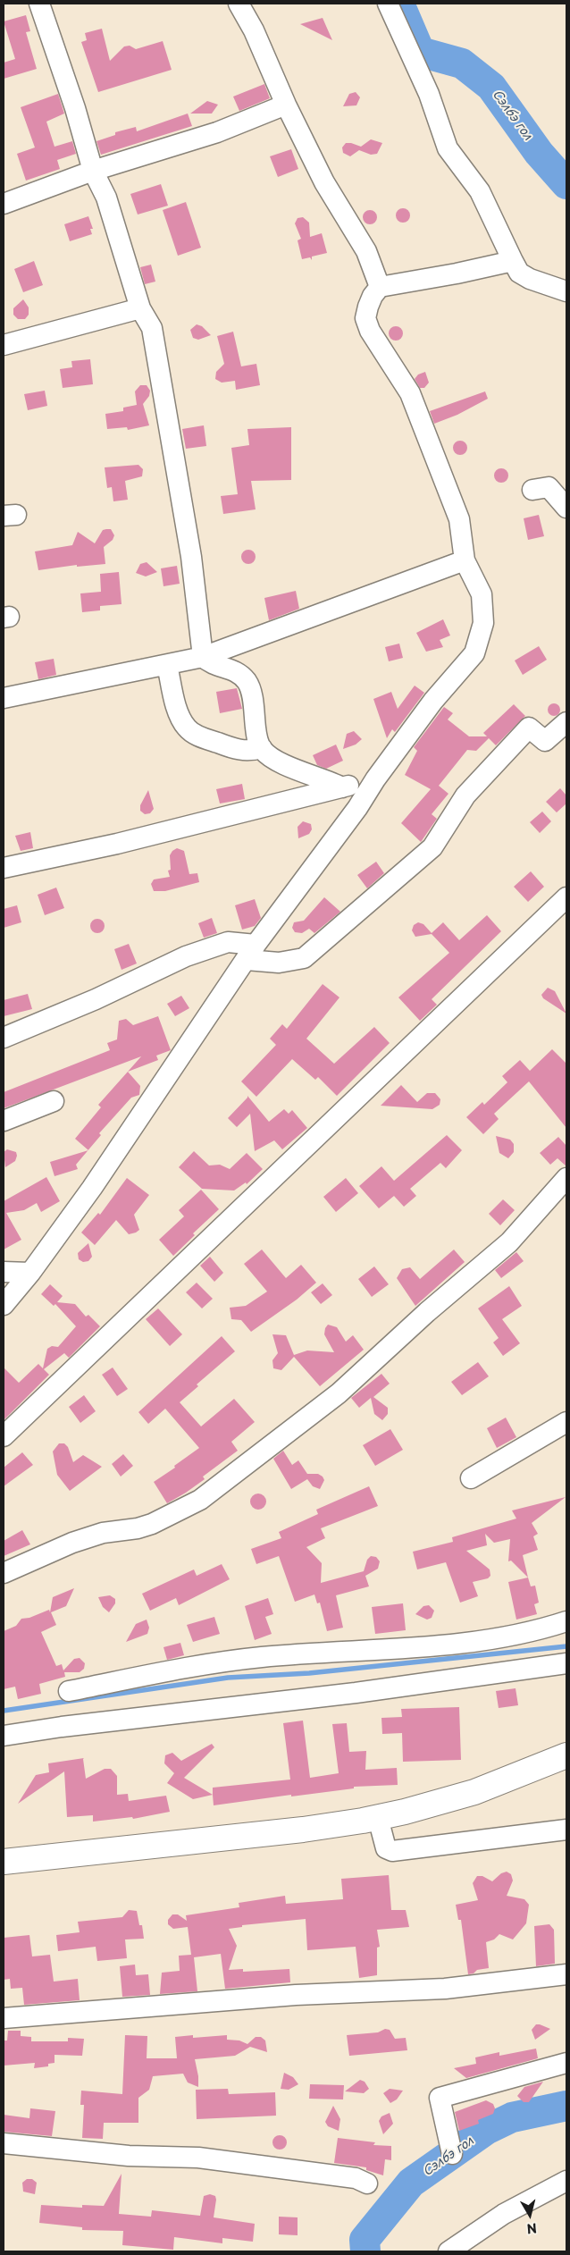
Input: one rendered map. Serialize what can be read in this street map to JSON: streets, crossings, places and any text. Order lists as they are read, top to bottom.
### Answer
{
  "water": ["Сэлбэ гол"],
  "north": "bottom"
}
